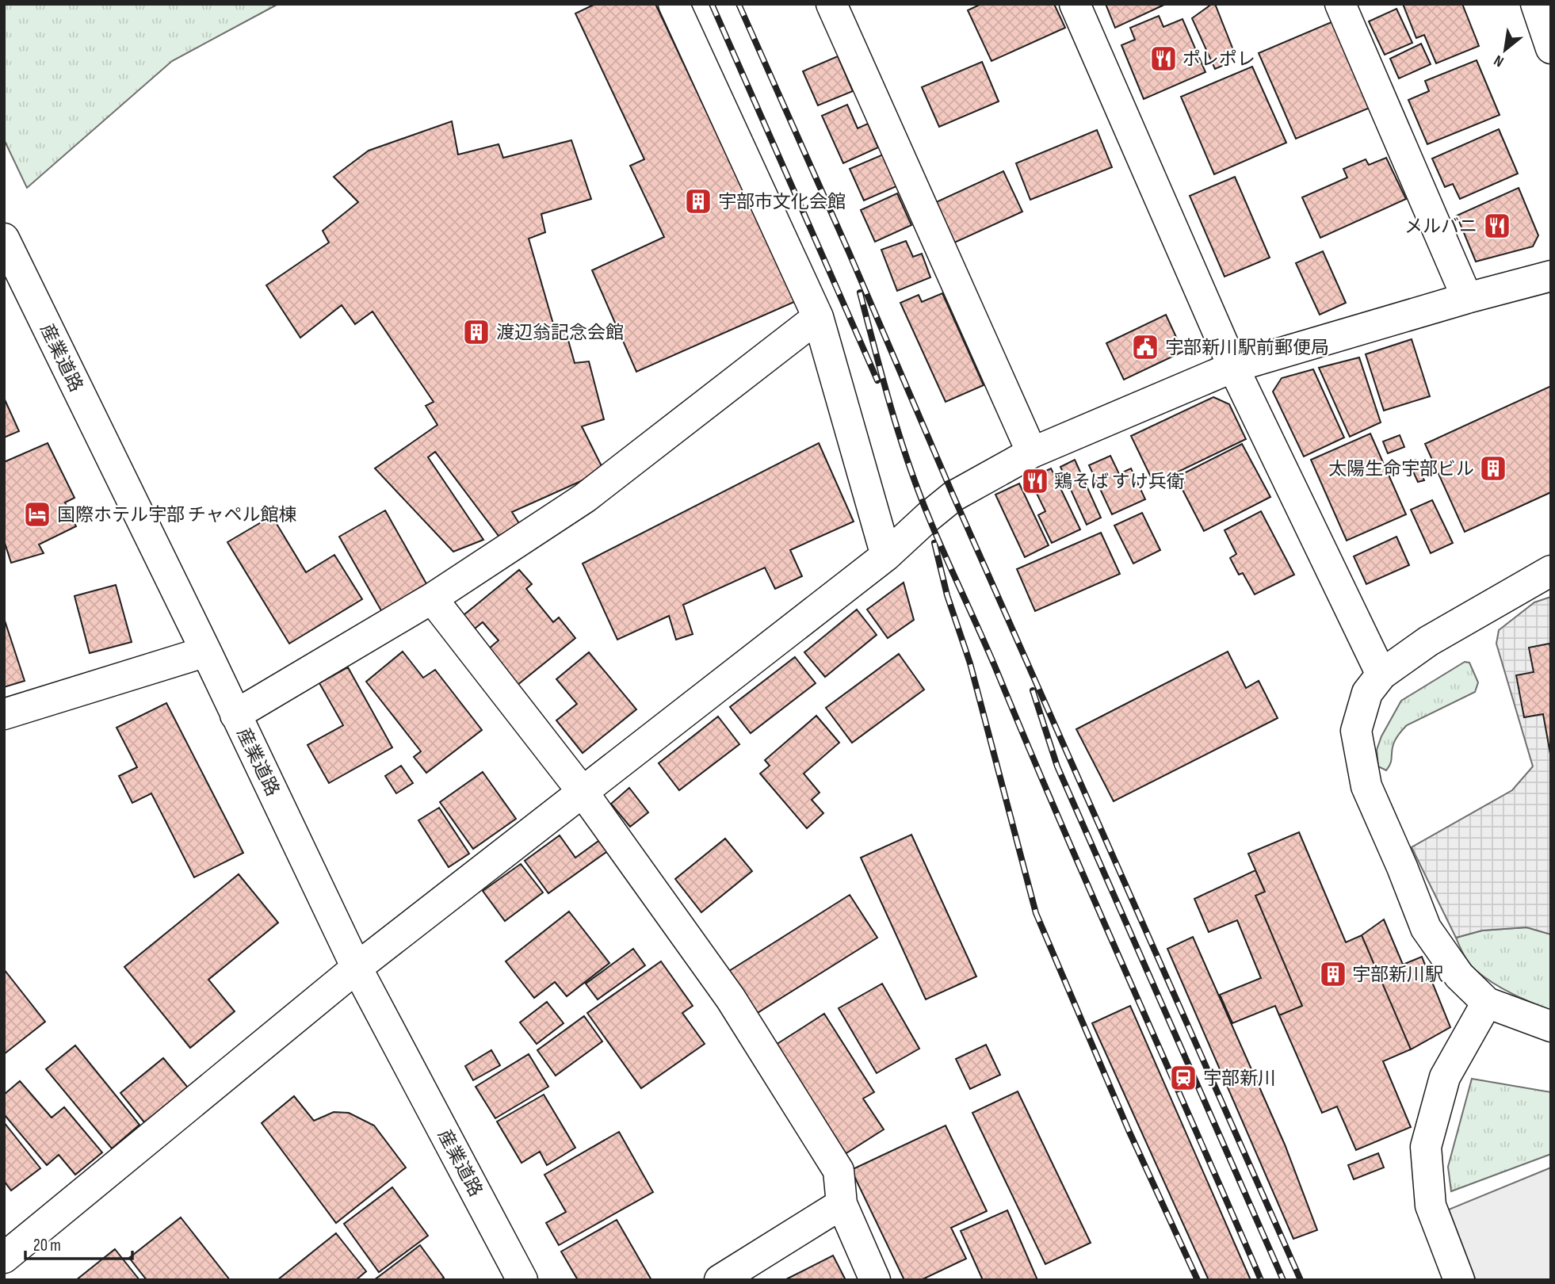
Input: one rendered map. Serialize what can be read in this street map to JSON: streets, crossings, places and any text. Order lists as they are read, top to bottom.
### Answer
{
  "streets": {
    "street": ["産業道路"]
  },
  "places": {
    "restaurant": ["ポレポレ", "メルバニ", "鶏そば すけ兵衛"],
    "building": [
      "宇部市文化会館",
      "渡辺翁記念会館",
      "太陽生命宇部ビル",
      "宇部新川駅"
    ],
    "public building": ["宇部新川駅前郵便局"],
    "hotel": ["国際ホテル宇部 チャペル館棟"],
    "station": ["宇部新川"]
  },
  "scale_bar": "20 m",
  "north": "bottom left"
}
